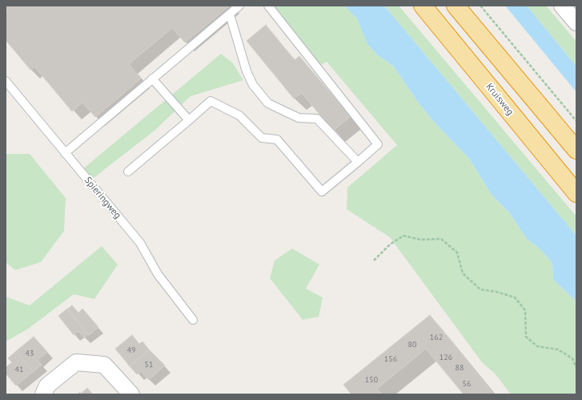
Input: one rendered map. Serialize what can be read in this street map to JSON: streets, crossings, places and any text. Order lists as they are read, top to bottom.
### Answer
{
  "streets": {
    "highway": ["Kruisweg"],
    "lane": ["Spieringweg"]
  },
  "house_numbers": [
    "162",
    "80",
    "49",
    "43",
    "126",
    "156",
    "51",
    "88",
    "41",
    "150",
    "56"
  ]
}
